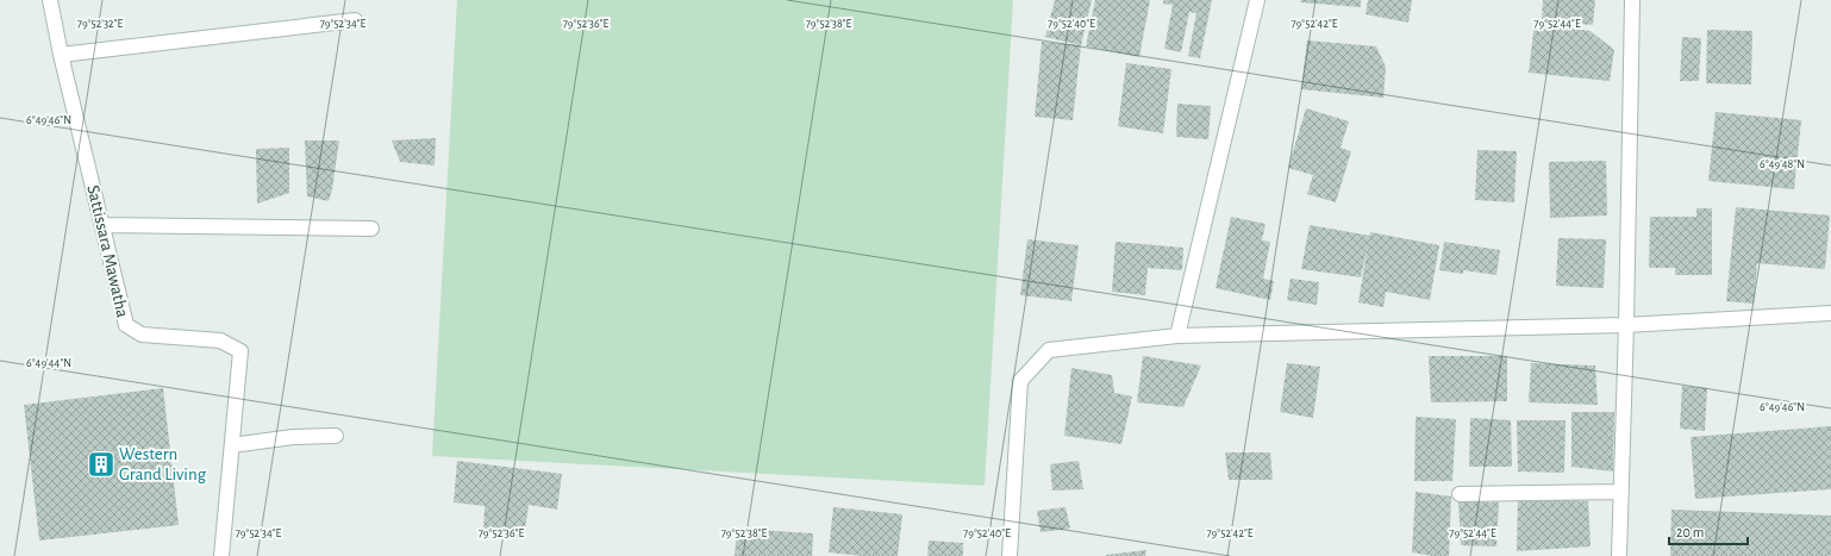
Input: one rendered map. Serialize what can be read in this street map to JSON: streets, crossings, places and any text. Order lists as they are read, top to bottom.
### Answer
{
  "streets": {
    "street": ["Sattissara Mawatha"]
  },
  "places": {
    "building": ["Western Grand Living"]
  },
  "scale_bar": "20 m",
  "coordinates": [
    "79°52'32\"E",
    "79°52'34\"E",
    "79°52'36\"E",
    "79°52'38\"E",
    "79°52'40\"E",
    "79°52'42\"E",
    "79°52'44\"E",
    "6°49'46\"N",
    "6°49'48\"N",
    "6°49'44\"N"
  ]
}
